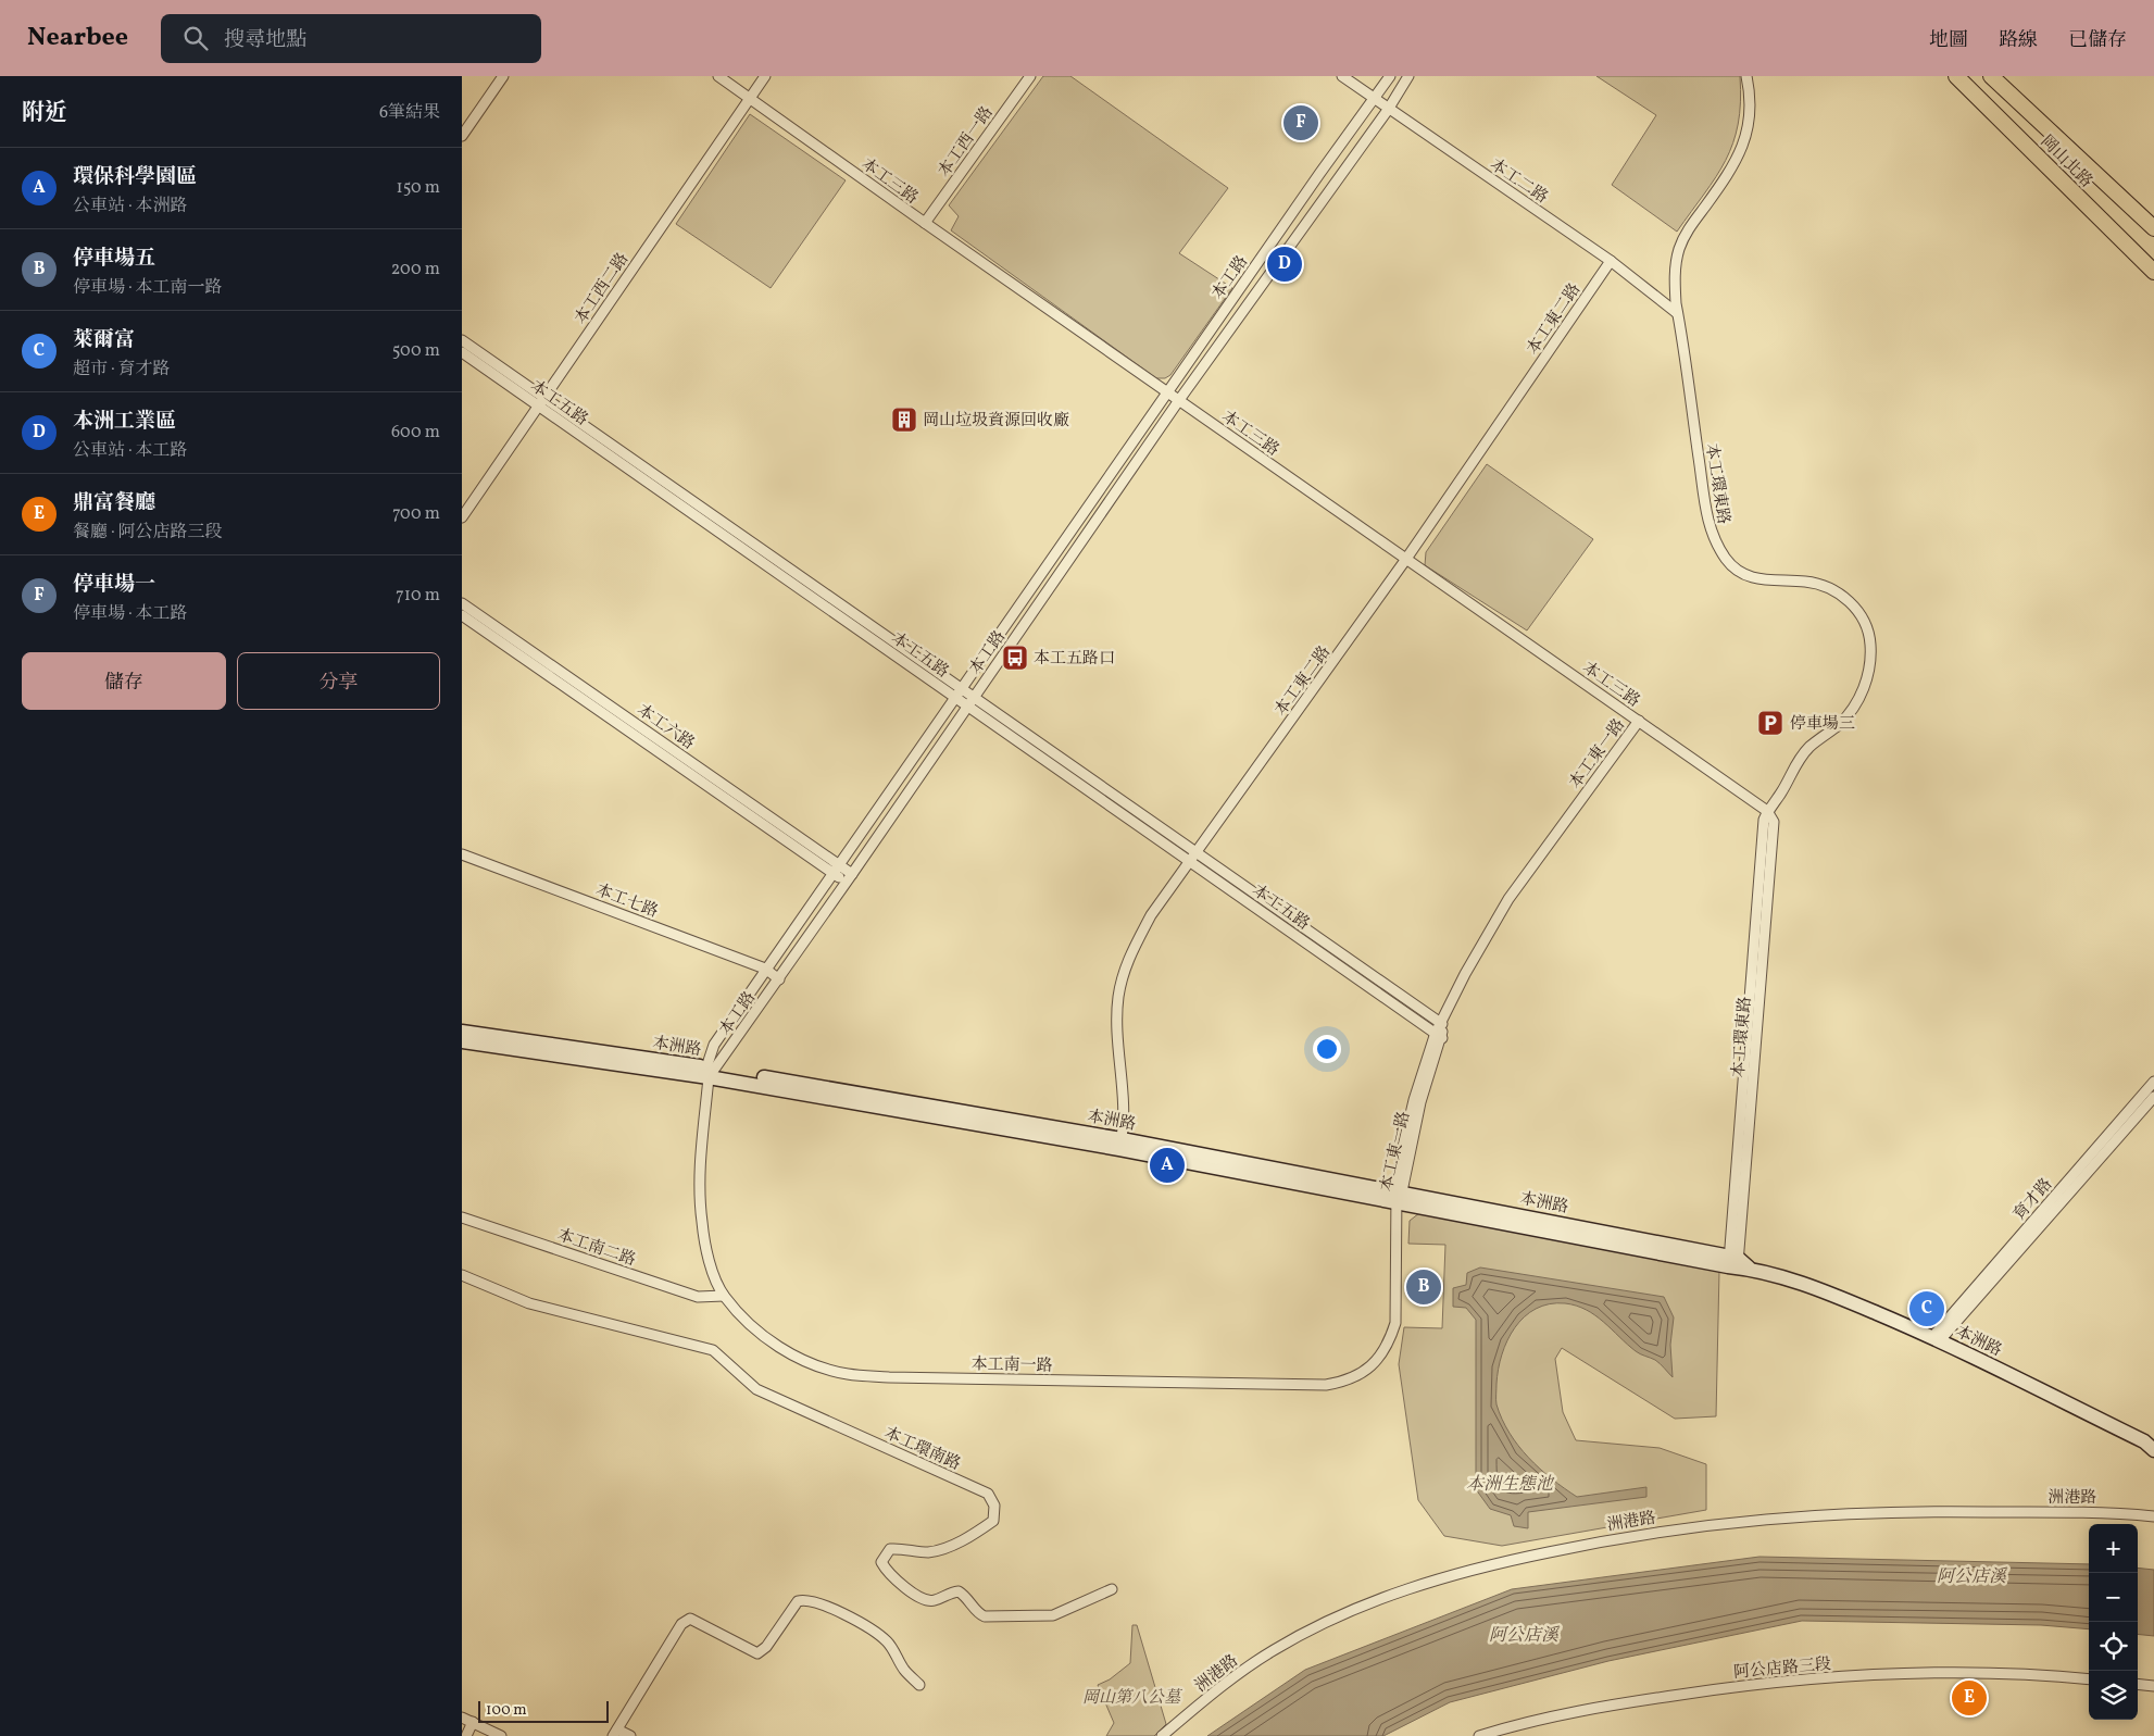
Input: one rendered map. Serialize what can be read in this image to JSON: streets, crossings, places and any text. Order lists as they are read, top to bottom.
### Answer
{
  "streets": {
    "main road": ["岡山北路", "本洲路"],
    "street": [
      "本工西一路",
      "本工三路",
      "本工二路",
      "本工路",
      "本工西二路",
      "本工東二路",
      "本工五路",
      "本工環東路",
      "本工六路",
      "本工東一路",
      "本工七路",
      "育才路",
      "本工南二路",
      "本工南一路",
      "本工環南路",
      "洲港路",
      "阿公店路三段"
    ]
  },
  "crossings": [
    ["本工西一路", "本工三路"],
    ["本工三路", "本工路"],
    ["本工三路", "本工西二路"],
    ["本工三路", "本工東二路"],
    ["本工三路", "本工環東路"],
    ["本工三路", "本工東一路"],
    ["本工二路", "本工路"],
    ["本工二路", "本工東二路"],
    ["本工二路", "本工環東路"],
    ["本工路", "本工五路"],
    ["本工路", "本工六路"],
    ["本工路", "本工七路"],
    ["本工路", "本洲路"],
    ["本工路", "本工南一路"],
    ["本工西二路", "本工五路"],
    ["本工東二路", "本工五路"],
    ["本工東二路", "本洲路"],
    ["本工五路", "本工東一路"],
    ["本工環東路", "本洲路"],
    ["本工東一路", "本洲路"],
    ["本工東一路", "本工南一路"],
    ["本洲路", "育才路"],
    ["本洲路", "本工南一路"],
    ["本工南二路", "本工南一路"]
  ],
  "water": ["本洲生態池", "阿公店溪"],
  "parks": ["岡山第八公墓"],
  "places": {
    "building": ["岡山垃圾資源回收廠"],
    "bus stop": ["本工五路口"],
    "parking": ["停車場三"]
  },
  "scale_bar": "100 m",
  "page": {
    "header": "Nearbee",
    "search": "搜尋地點",
    "nav": ["地圖", "路線", "已儲存"],
    "heading": ["附近", "6筆結果"],
    "pins": [
      "F",
      "D",
      "A",
      "B",
      "C",
      "E"
    ],
    "list": [
      {
        "mark": "A",
        "name": "環保科學園區",
        "note": "公車站 · 本洲路",
        "value": "150 m"
      },
      {
        "mark": "B",
        "name": "停車場五",
        "note": "停車場 · 本工南一路",
        "value": "200 m"
      },
      {
        "mark": "C",
        "name": "萊爾富",
        "note": "超市 · 育才路",
        "value": "500 m"
      },
      {
        "mark": "D",
        "name": "本洲工業區",
        "note": "公車站 · 本工路",
        "value": "600 m"
      },
      {
        "mark": "E",
        "name": "鼎富餐廳",
        "note": "餐廳 · 阿公店路三段",
        "value": "700 m"
      },
      {
        "mark": "F",
        "name": "停車場一",
        "note": "停車場 · 本工路",
        "value": "710 m"
      }
    ],
    "buttons": ["儲存", "分享"],
    "map_buttons": ["+", "−"],
    "scale": "100 m"
  }
}
